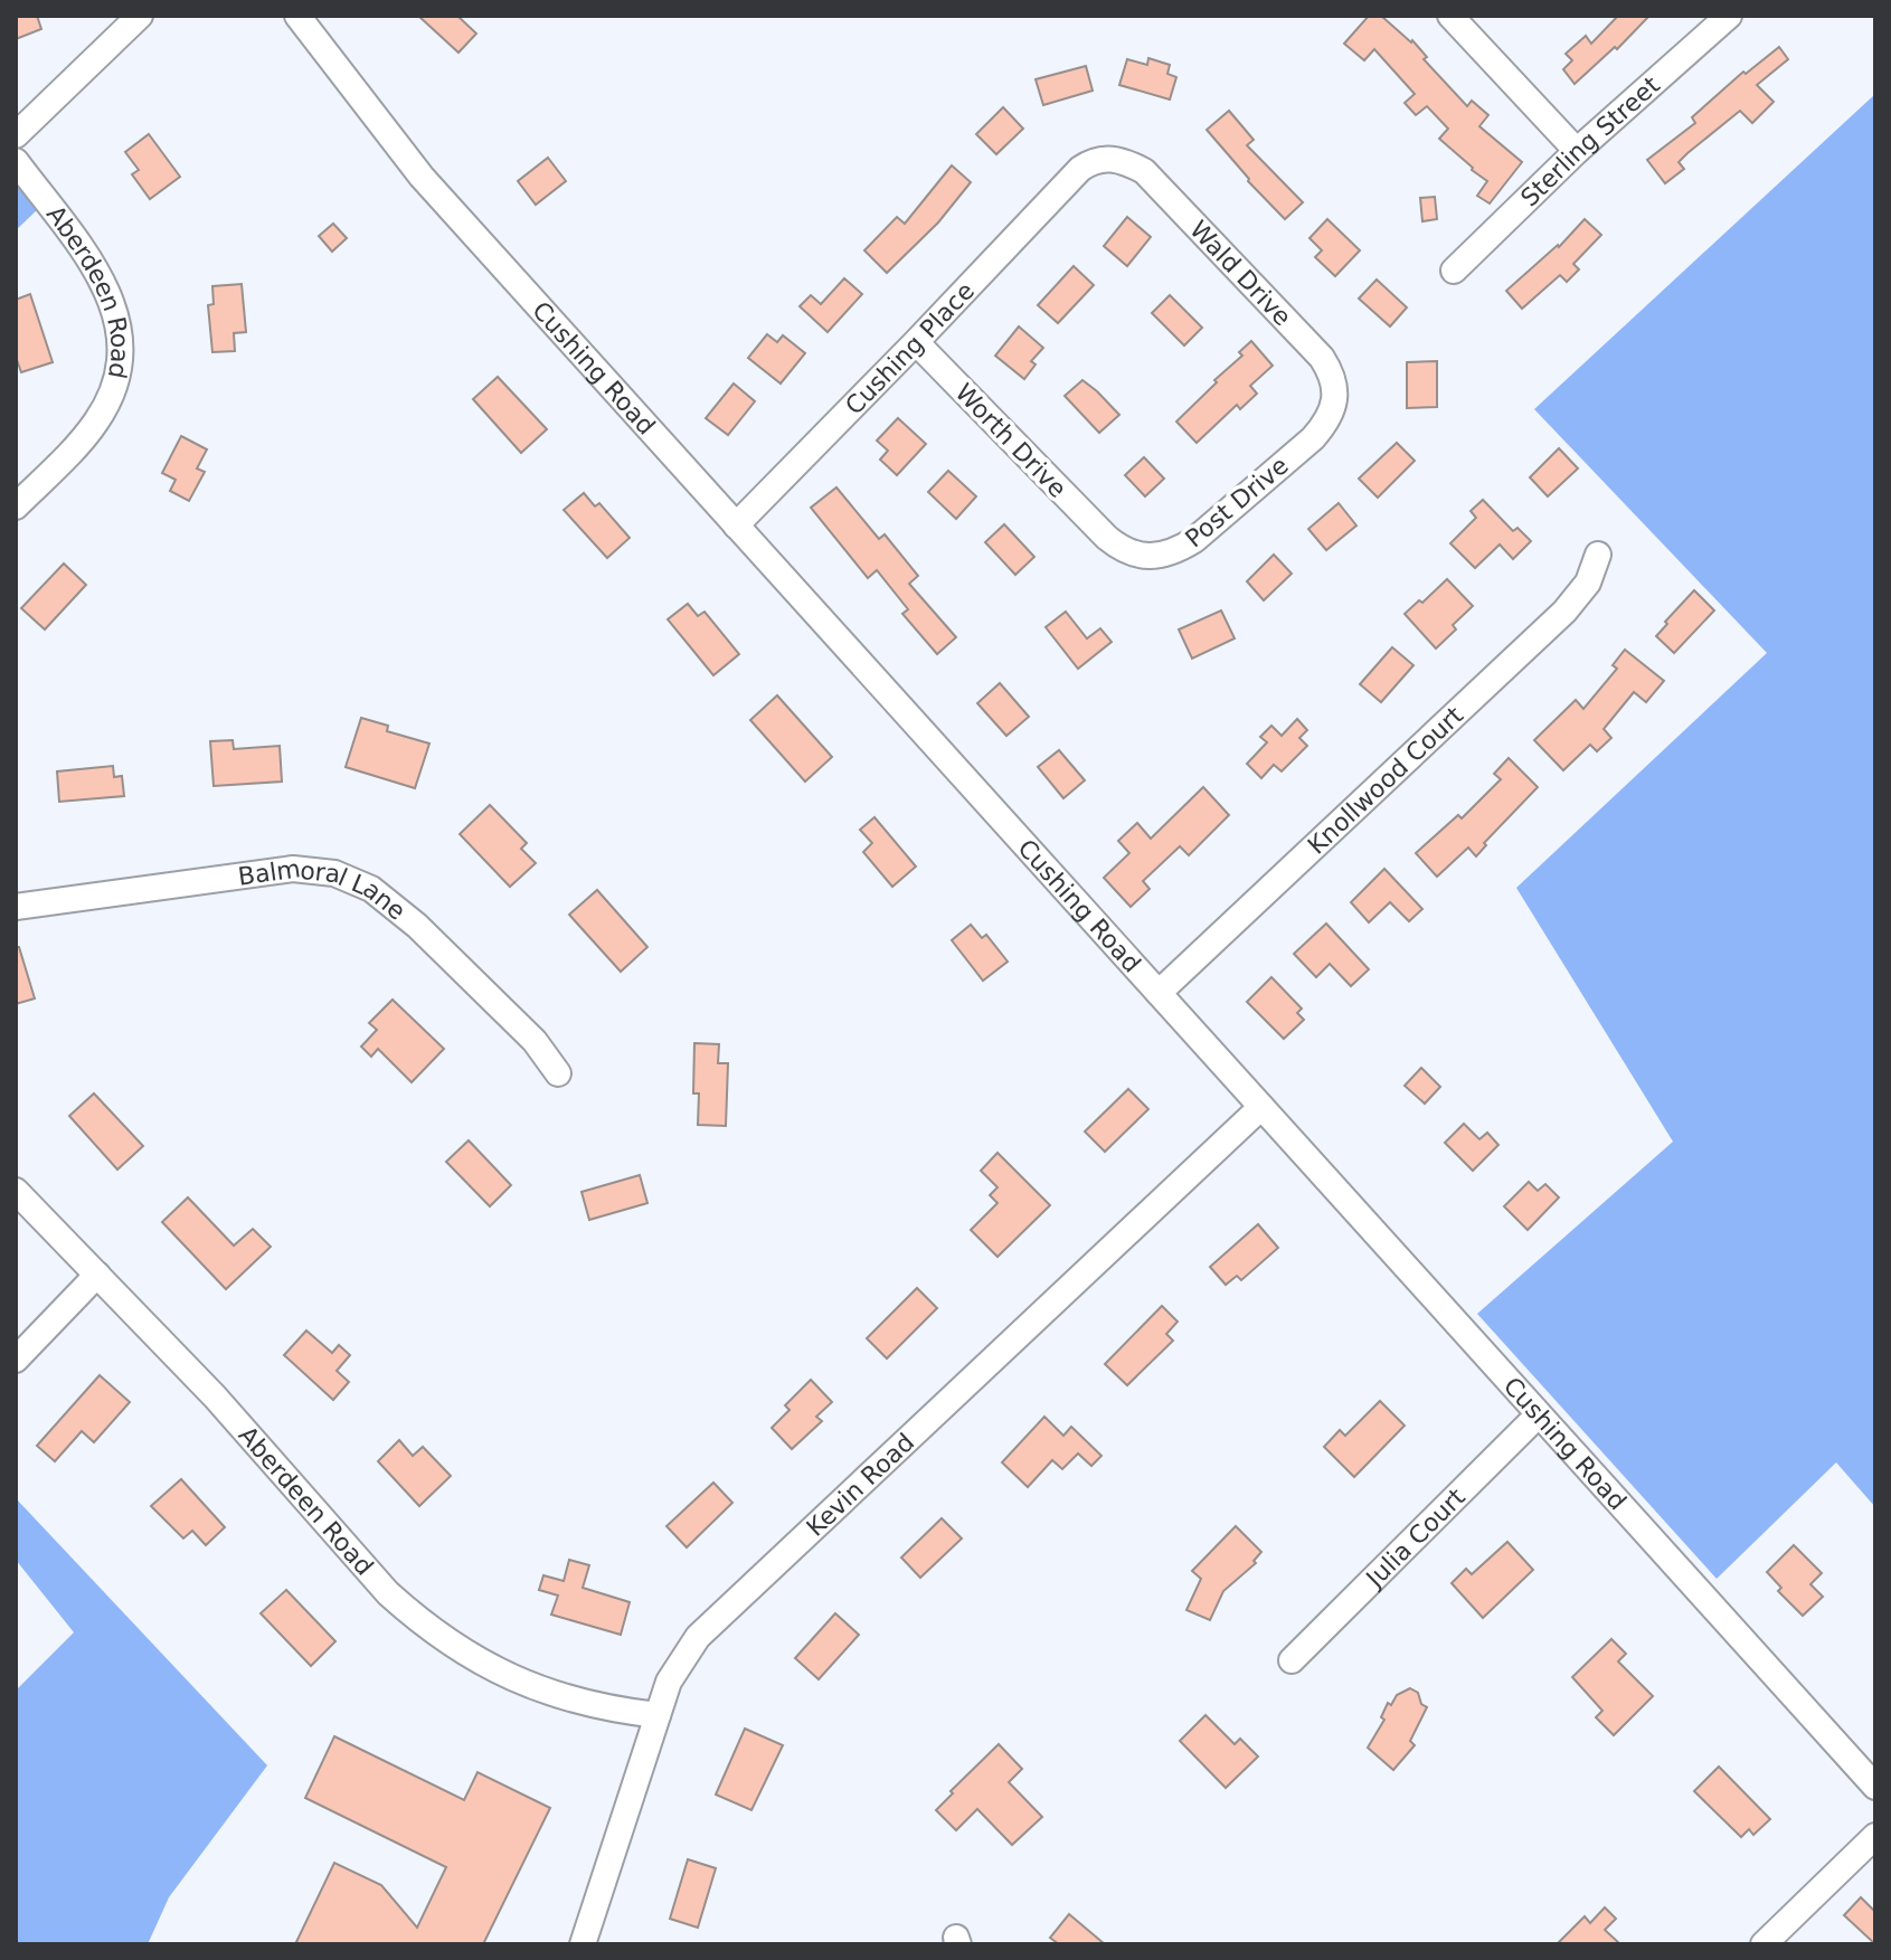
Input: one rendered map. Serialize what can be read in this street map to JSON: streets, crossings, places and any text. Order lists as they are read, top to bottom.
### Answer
{
  "streets": {
    "street": [
      "Sterling Street",
      "Wald Drive",
      "Aberdeen Road",
      "Cushing Place",
      "Cushing Road",
      "Worth Drive",
      "Post Drive",
      "Knollwood Court",
      "Balmoral Lane",
      "Kevin Road",
      "Julia Court"
    ]
  },
  "crossings": [
    ["Wald Drive", "Cushing Place"],
    ["Wald Drive", "Post Drive"],
    ["Aberdeen Road", "Kevin Road"],
    ["Cushing Place", "Cushing Road"],
    ["Cushing Place", "Worth Drive"],
    ["Cushing Road", "Knollwood Court"],
    ["Cushing Road", "Kevin Road"],
    ["Cushing Road", "Julia Court"],
    ["Worth Drive", "Post Drive"]
  ]
}
